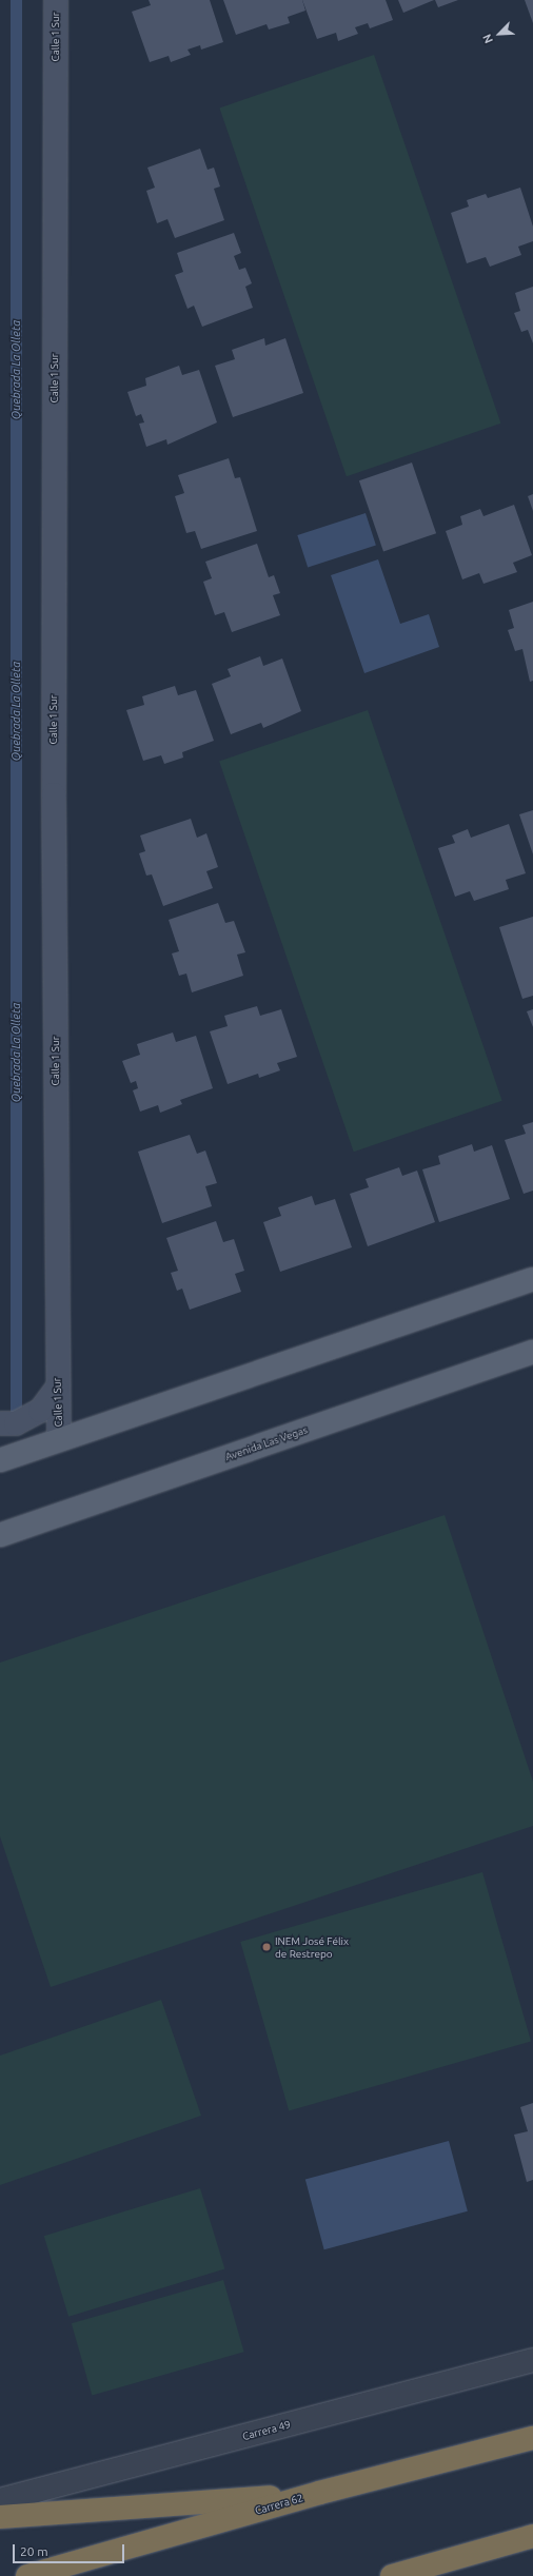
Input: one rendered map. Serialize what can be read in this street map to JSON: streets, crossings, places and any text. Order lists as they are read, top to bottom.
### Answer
{
  "streets": {
    "highway": ["Carrera 62"],
    "main road": ["Avenida Las Vegas"],
    "street": ["Calle 1 Sur", "Carrera 49"]
  },
  "water": ["Quebrada La Olleta"],
  "places": ["INEM José Félix de Restrepo"],
  "scale_bar": "20 m",
  "north": "bottom left"
}
